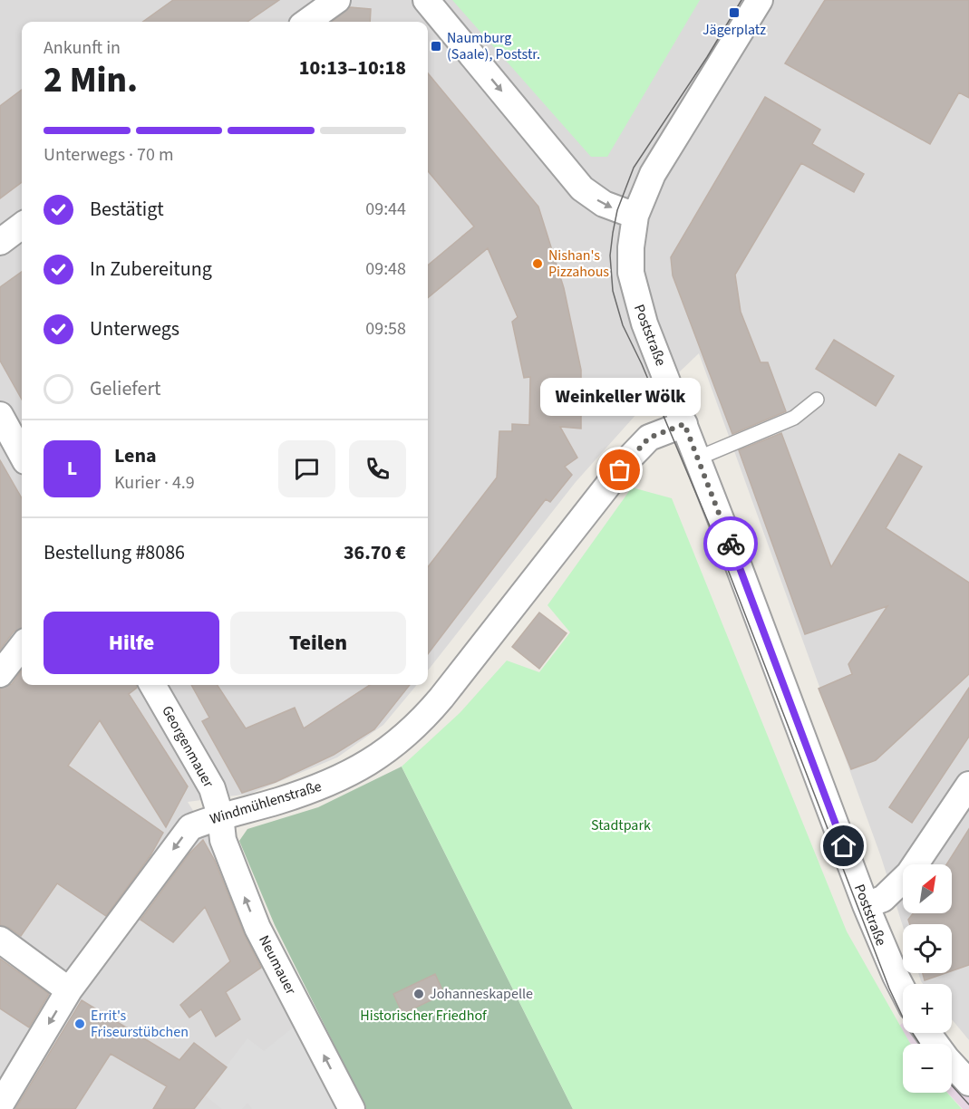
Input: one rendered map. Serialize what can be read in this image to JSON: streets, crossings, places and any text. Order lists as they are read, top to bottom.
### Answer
{
  "streets": {
    "street": [
      "Poststraße",
      "Georgenmauer",
      "Windmühlenstraße",
      "Neumauer"
    ]
  },
  "crossings": [
    ["Poststraße", "Windmühlenstraße"],
    ["Georgenmauer", "Windmühlenstraße"],
    ["Georgenmauer", "Neumauer"],
    ["Windmühlenstraße", "Neumauer"]
  ],
  "one_way": ["Windmühlenstraße", "Neumauer"],
  "parks": ["Stadtpark", "Historischer Friedhof"],
  "places": {
    "transit": ["Jägerplatz", "Naumburg (Saale), Poststr."],
    "other": [
      "Nishan's Pizzahous",
      "Weinkeller Wölk",
      "Johanneskapelle",
      "Errit's Friseurstübchen"
    ]
  },
  "north": "top right",
  "page": {
    "heading": ["2 Min.", "Ankunft in", "10:13–10:18"],
    "panel": [
      "Lena",
      "Kurier · 4.9",
      "Bestellung #8086",
      "36.70 €"
    ],
    "bar": "Unterwegs · 70 m",
    "list": [
      ["Bestätigt", "09:44"],
      ["In Zubereitung", "09:48"],
      ["Unterwegs", "09:58"],
      "Geliefert"
    ],
    "bubble": "Weinkeller Wölk",
    "round": "L",
    "buttons": ["Hilfe", "Teilen"],
    "map_buttons": ["+", "−"]
  }
}
